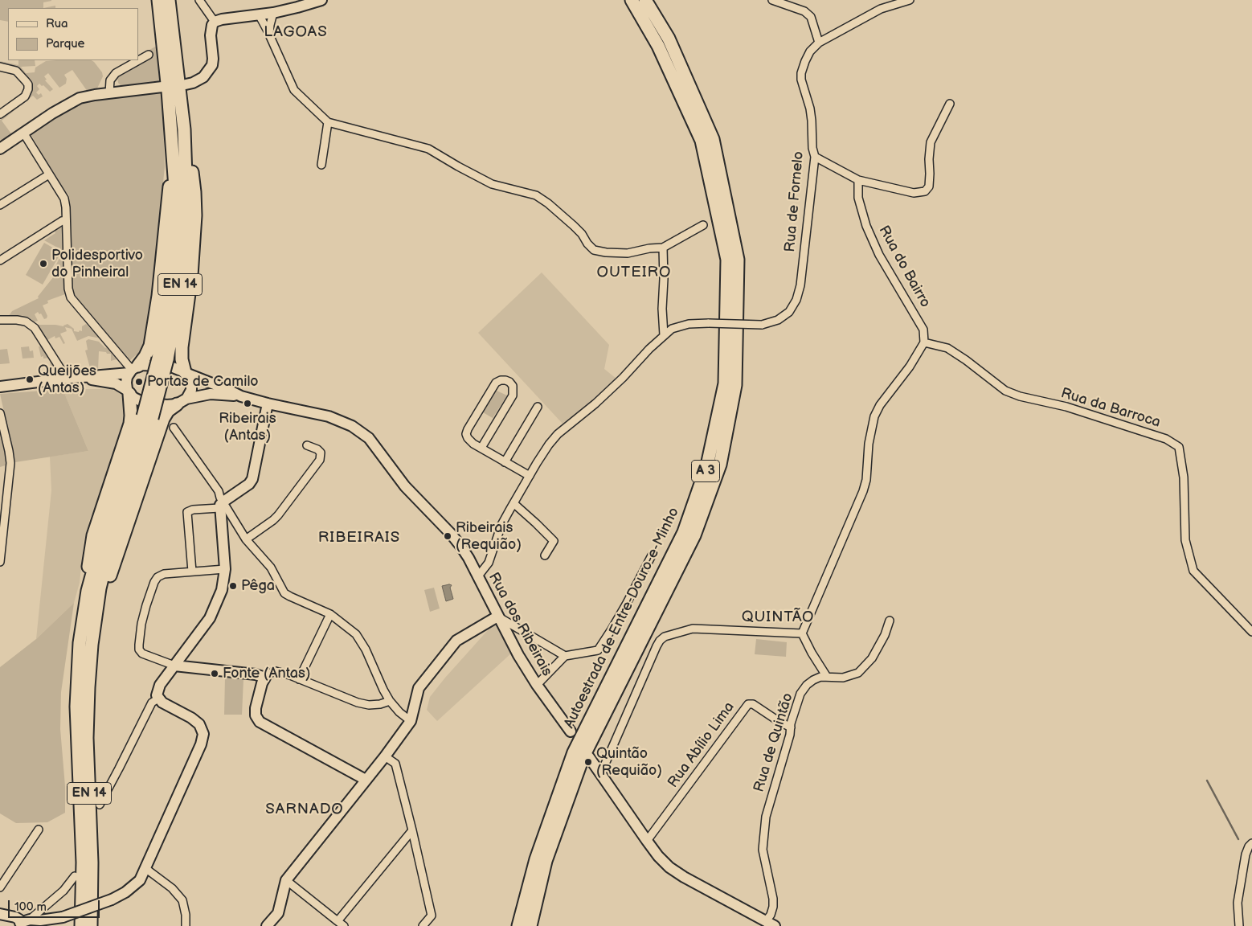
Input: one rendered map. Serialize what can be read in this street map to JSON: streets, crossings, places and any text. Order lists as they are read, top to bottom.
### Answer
{
  "streets": {
    "highway": ["EN 14", "A 3", "Autoestrada de Entre-Douro-e-Minho"],
    "main road": ["Rua dos Ribeirais"],
    "street": [
      "Rua de Fornelo",
      "Rua do Bairro",
      "Rua da Barroca",
      "Rua de Quintão",
      "Rua Abílio Lima"
    ]
  },
  "crossings": [
    ["Rua do Bairro", "Rua da Barroca"],
    ["Rua de Quintão", "Rua Abílio Lima"]
  ],
  "districts": [
    "LAGOAS",
    "OUTEIRO",
    "RIBEIRAIS",
    "QUINTÃO",
    "SARNADO"
  ],
  "places": [
    "Polidesportivo do Pinheiral",
    "Queijões (Antas)",
    "Portas de Camilo",
    "Ribeirais (Antas)",
    "Ribeirais (Requião)",
    "Pêga",
    "Fonte (Antas)",
    "Quintão (Requião)"
  ],
  "legend": ["Rua", "Parque"],
  "scale_bar": "100 m"
}
